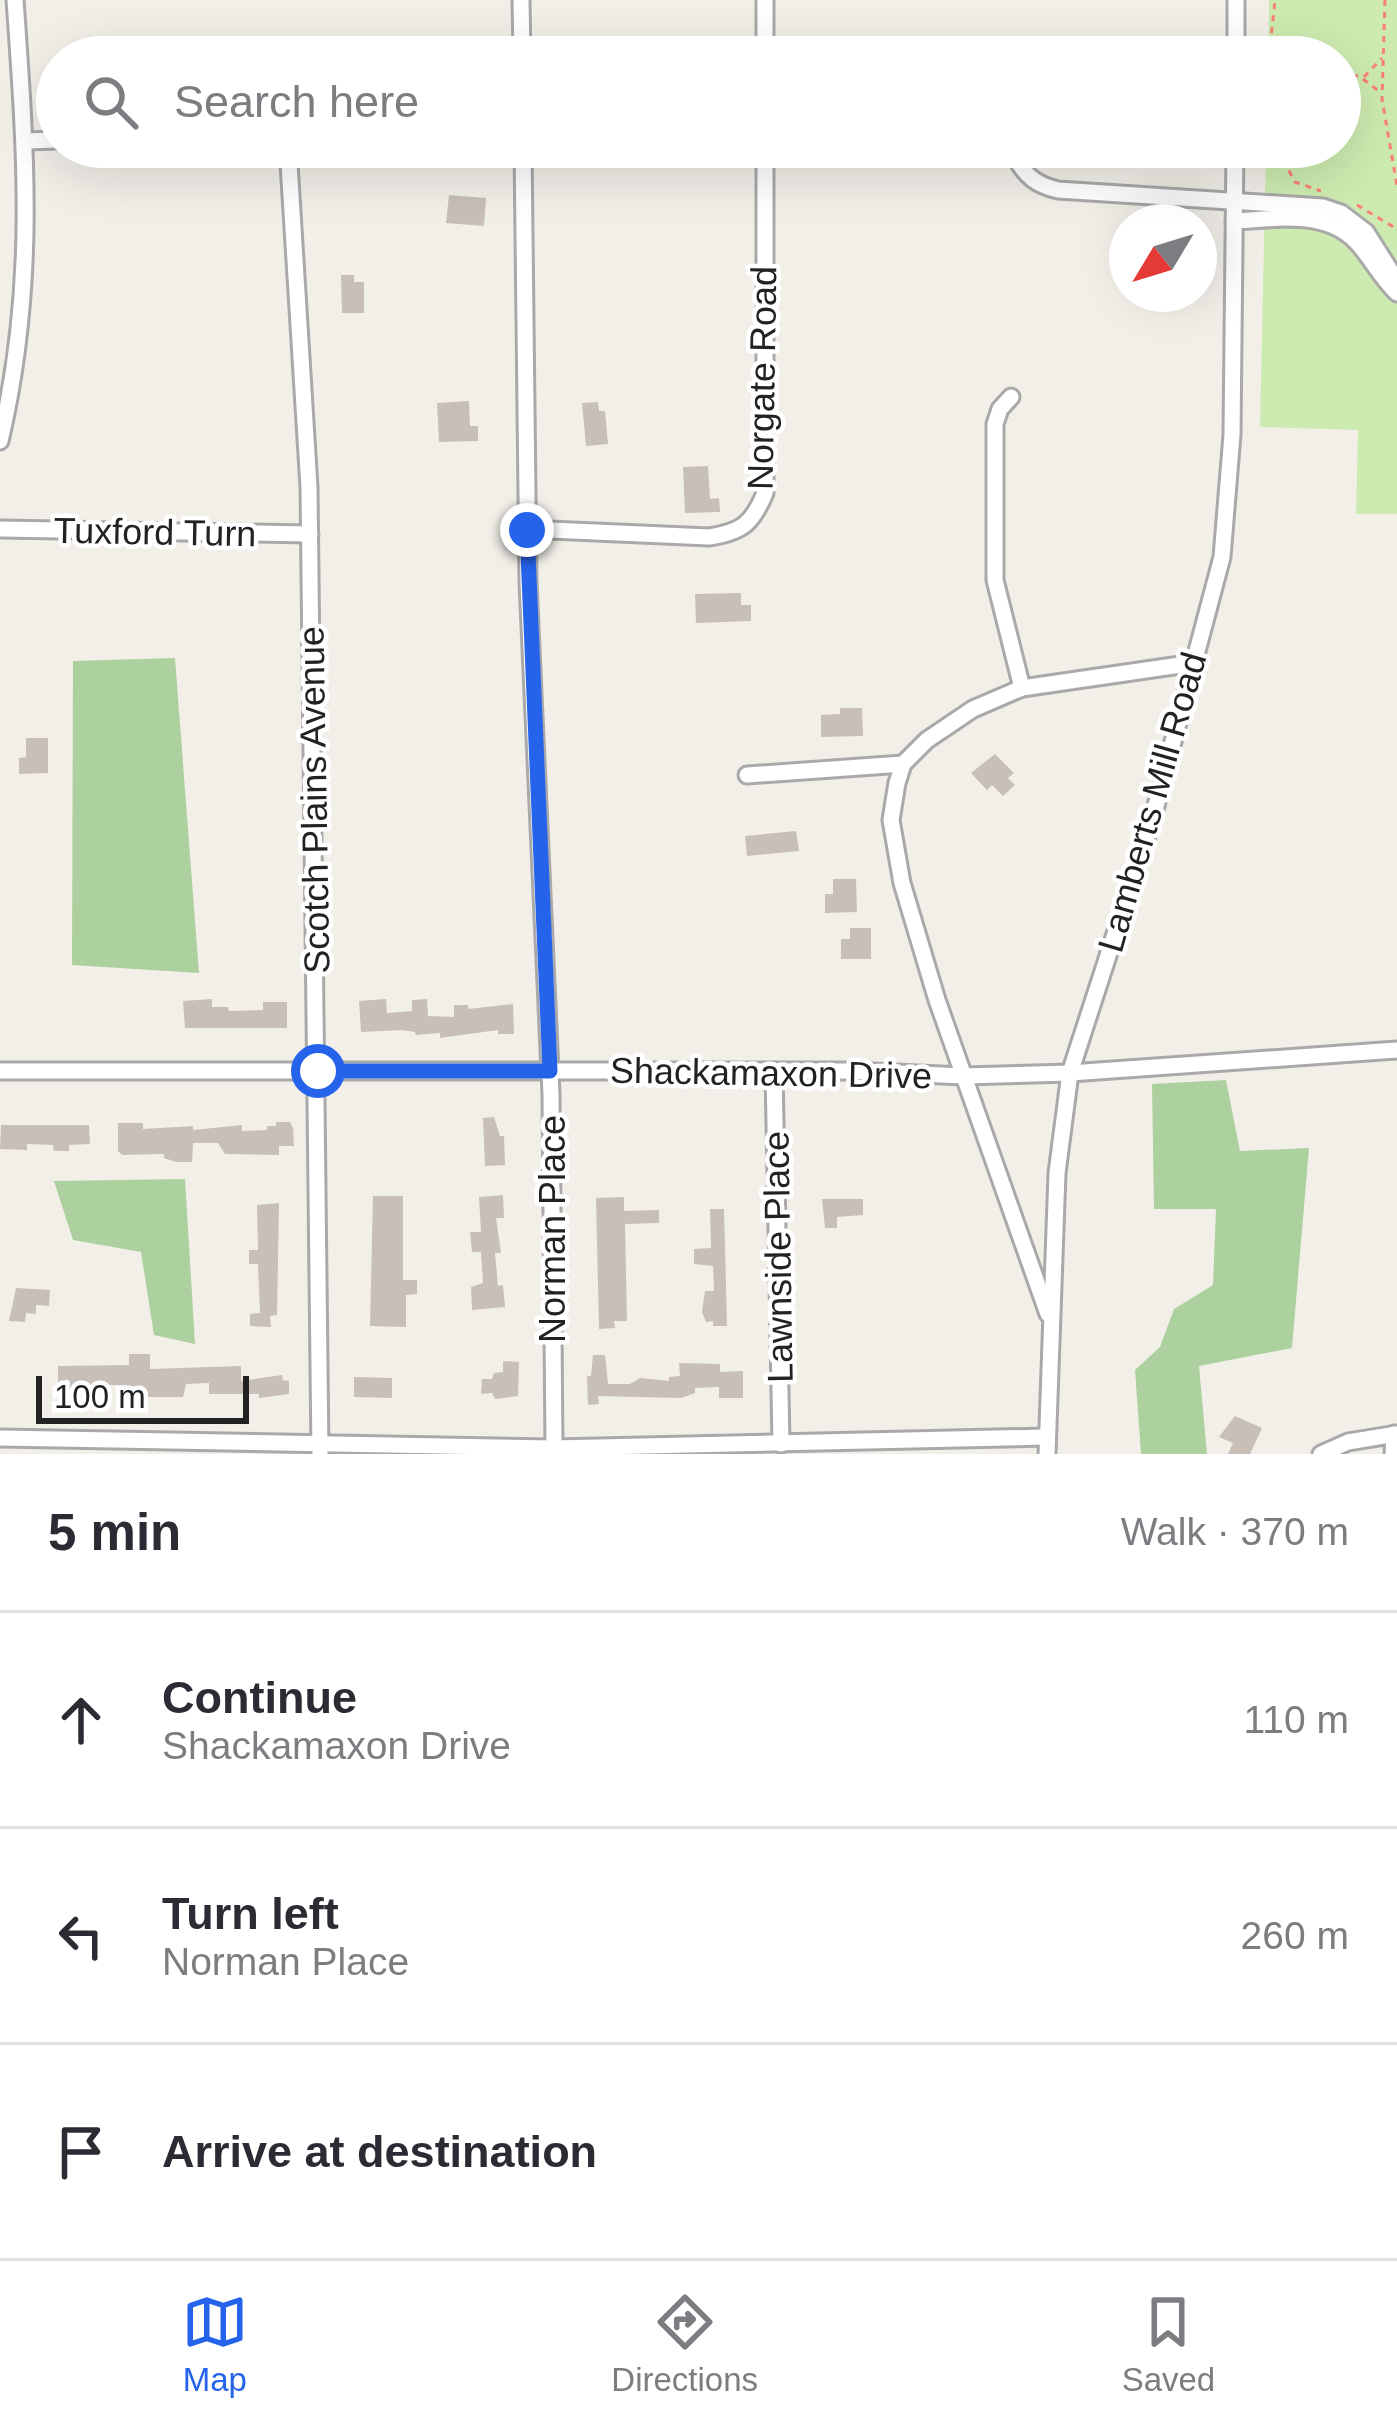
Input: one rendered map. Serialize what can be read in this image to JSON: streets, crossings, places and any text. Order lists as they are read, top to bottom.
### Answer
{
  "streets": {
    "street": [
      "Norgate Road",
      "Tuxford Turn",
      "Scotch Plains Avenue",
      "Lamberts Mill Road",
      "Shackamaxon Drive",
      "Norman Place",
      "Lawnside Place"
    ]
  },
  "crossings": [
    ["Norgate Road", "Norman Place"],
    ["Tuxford Turn", "Scotch Plains Avenue"],
    ["Scotch Plains Avenue", "Shackamaxon Drive"],
    ["Lamberts Mill Road", "Shackamaxon Drive"],
    ["Shackamaxon Drive", "Norman Place"],
    ["Shackamaxon Drive", "Lawnside Place"]
  ],
  "scale_bar": "100 m",
  "north": "bottom left",
  "page": {
    "search": "Search here",
    "scale": "100 m",
    "heading": ["5 min", "Walk · 370 m"],
    "list": [
      ["Continue", "Shackamaxon Drive", "110 m"],
      ["Turn left", "Norman Place", "260 m"],
      "Arrive at destination"
    ],
    "nav": ["Map", "Directions", "Saved"]
  }
}
